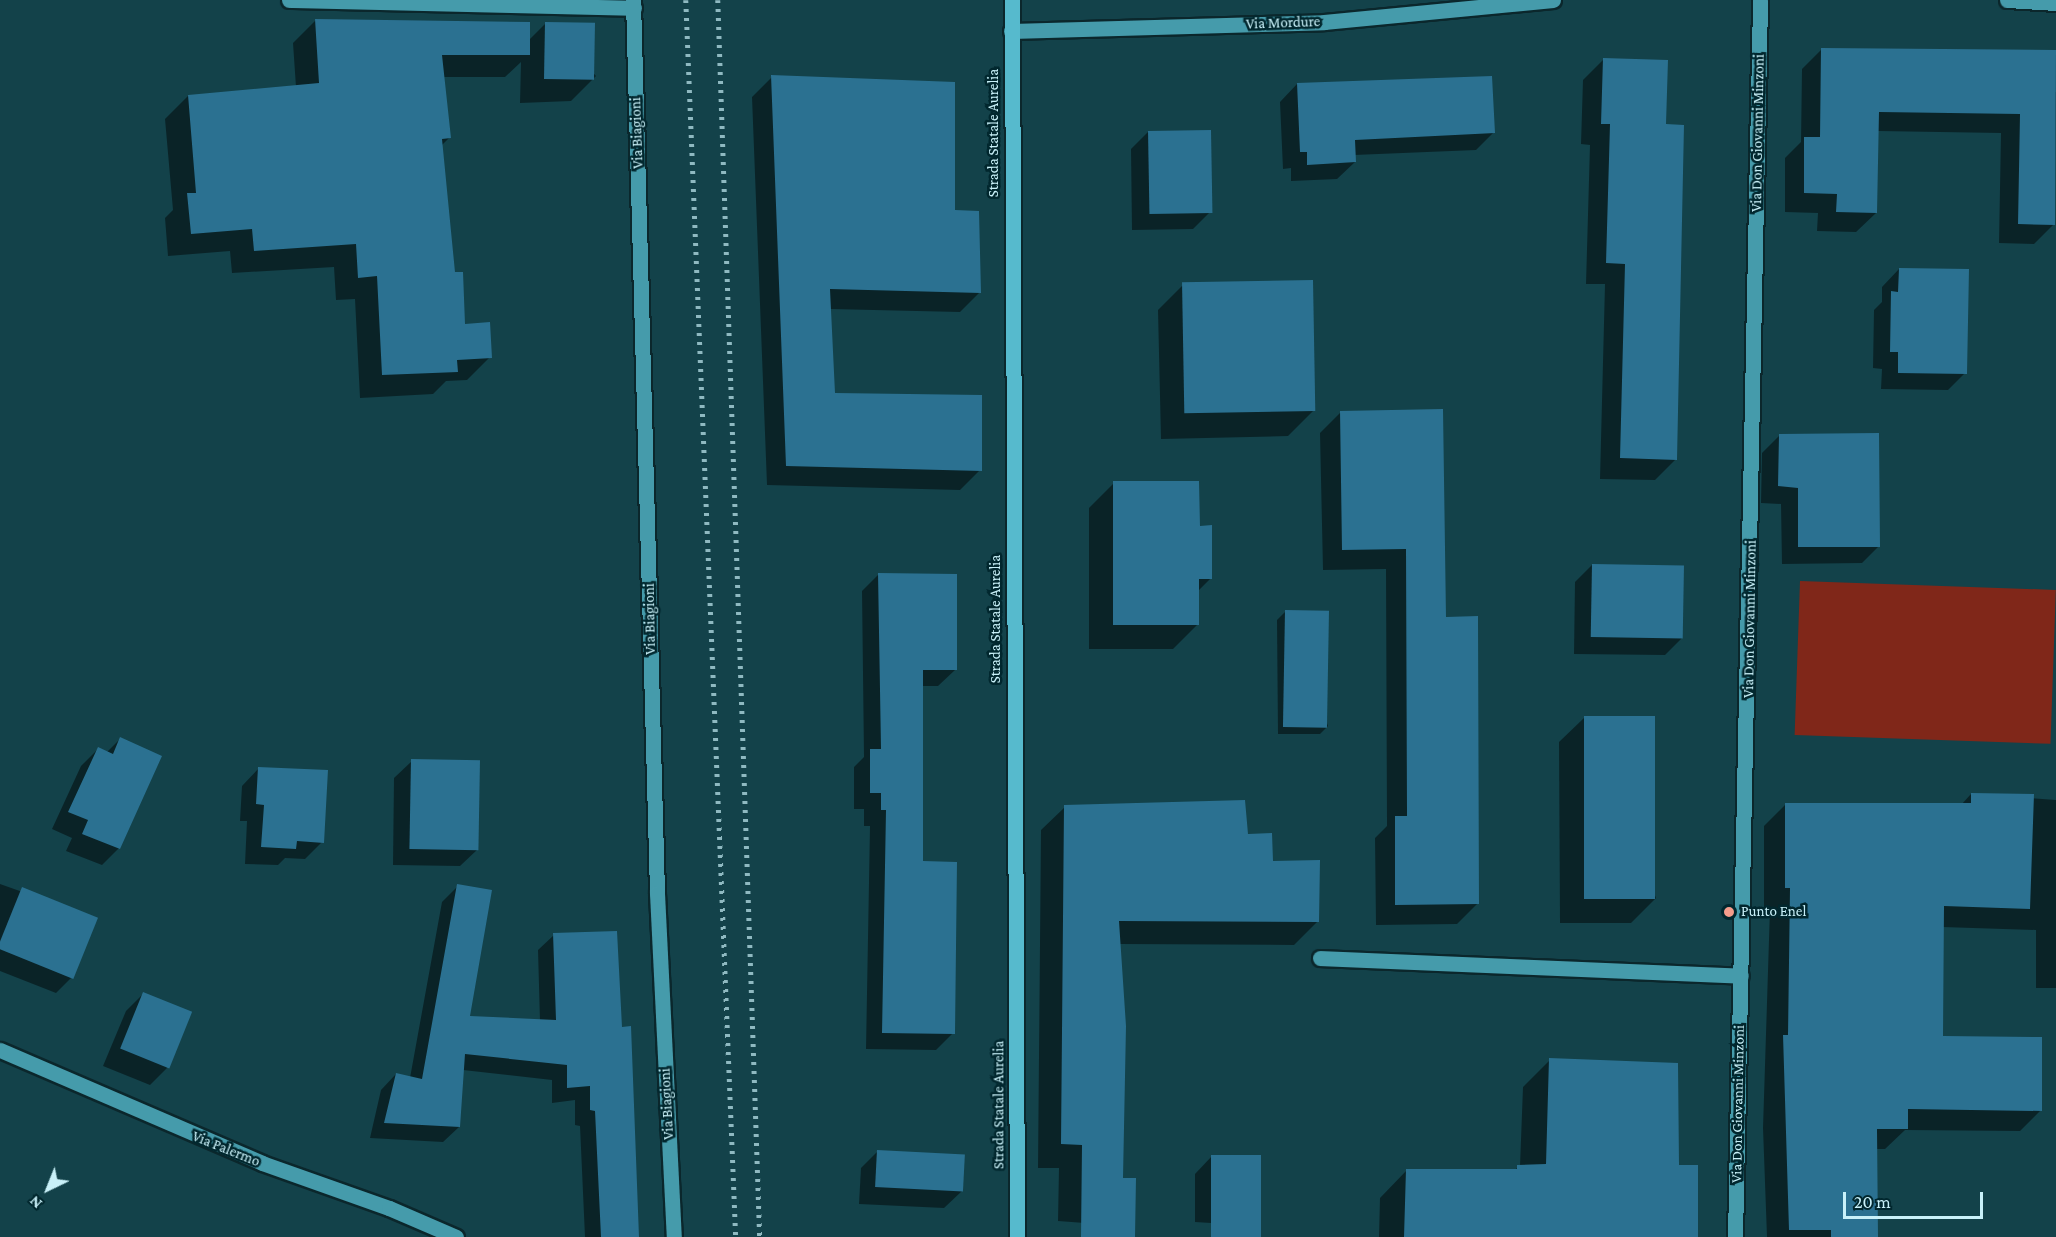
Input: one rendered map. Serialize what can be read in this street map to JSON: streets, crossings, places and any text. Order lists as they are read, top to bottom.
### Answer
{
  "streets": {
    "main road": ["Strada Statale Aurelia"],
    "street": [
      "Via Mordure",
      "Via Biagioni",
      "Via Don Giovanni Minzoni",
      "Via Palermo"
    ]
  },
  "crossings": [
    ["Via Mordure", "Strada Statale Aurelia"]
  ],
  "places": ["Punto Enel"],
  "scale_bar": "20 m",
  "north": "bottom left"
}
